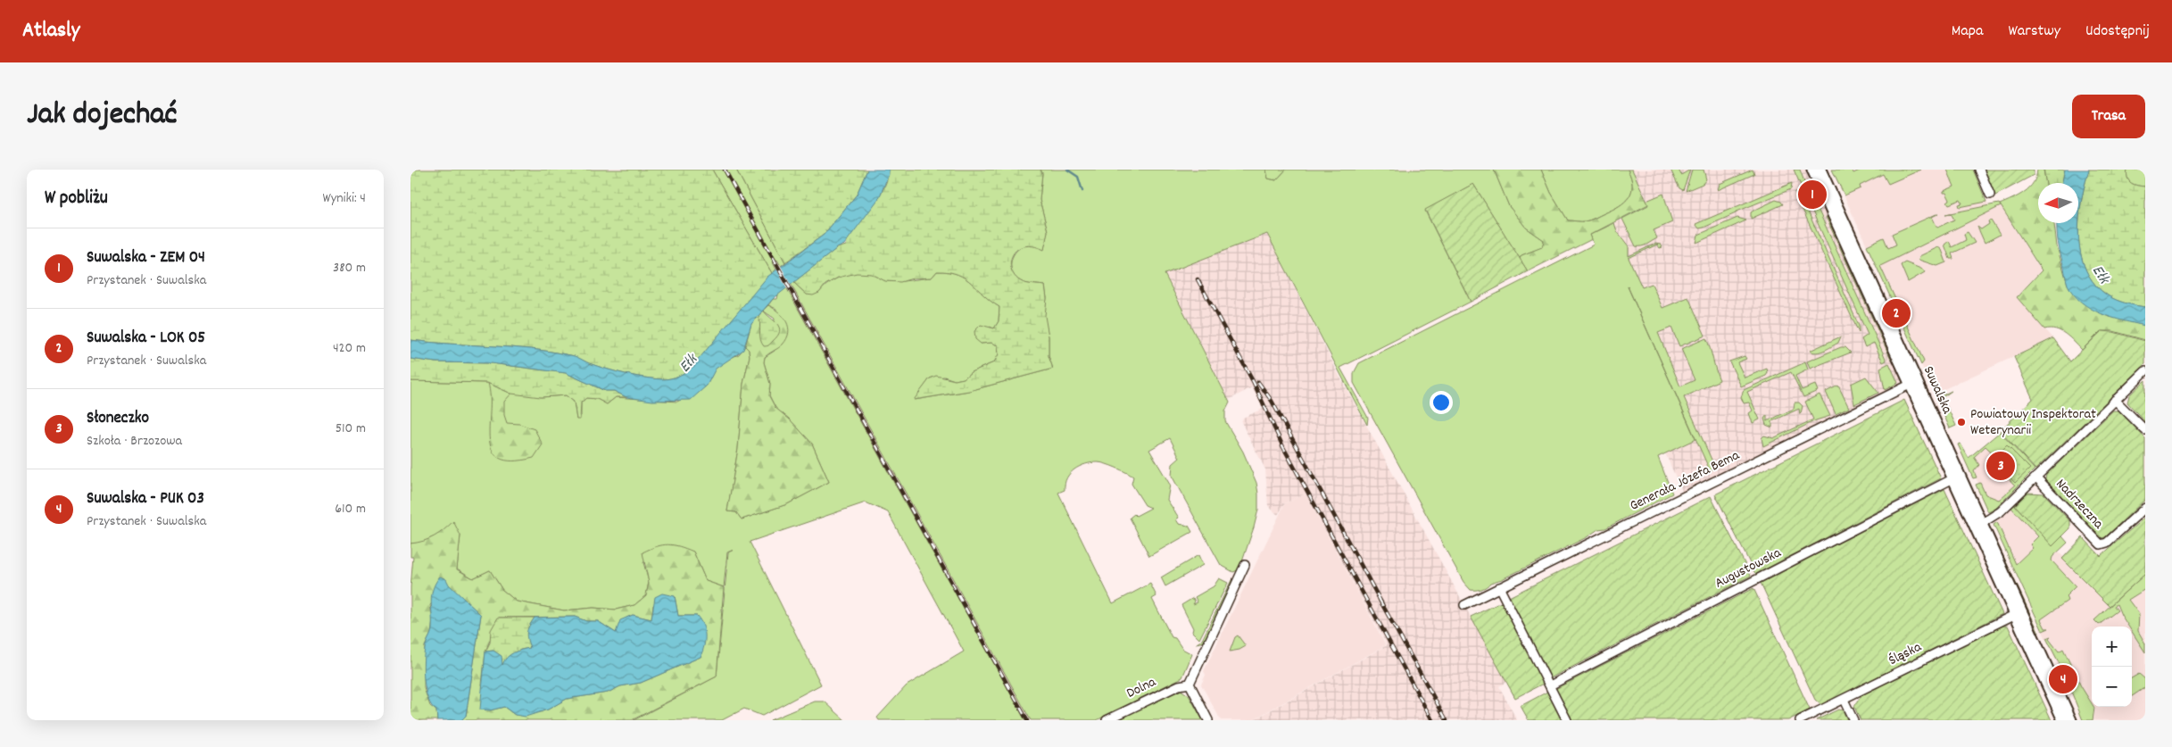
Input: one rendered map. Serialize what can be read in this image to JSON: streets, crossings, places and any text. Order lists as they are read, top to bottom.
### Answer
{
  "streets": {
    "street": [
      "Suwalska",
      "Generała Józefa Bema",
      "Nadrzeczna",
      "Augustowska",
      "Śląska",
      "Dolna"
    ]
  },
  "crossings": [
    ["Suwalska", "Generała Józefa Bema"],
    ["Suwalska", "Augustowska"],
    ["Suwalska", "Śląska"]
  ],
  "water": ["Ełk"],
  "places": ["Powiatowy Inspektorat Weterynarii"],
  "north": "left",
  "page": {
    "header": "Atlasly",
    "nav": ["Mapa", "Warstwy", "Udostępnij"],
    "title": "Jak dojechać",
    "buttons": "Trasa",
    "heading": ["W pobliżu", "Wyniki: 4"],
    "pins": [
      "1",
      "2",
      "3",
      "4"
    ],
    "list": [
      {
        "mark": "1",
        "name": "Suwalska - ZEM 04",
        "note": "Przystanek · Suwalska",
        "value": "380 m"
      },
      {
        "mark": "2",
        "name": "Suwalska - LOK 05",
        "note": "Przystanek · Suwalska",
        "value": "420 m"
      },
      {
        "mark": "3",
        "name": "Słoneczko",
        "note": "Szkoła · Brzozowa",
        "value": "510 m"
      },
      {
        "mark": "4",
        "name": "Suwalska - PUK 03",
        "note": "Przystanek · Suwalska",
        "value": "610 m"
      }
    ],
    "map_buttons": ["+", "−"]
  }
}
